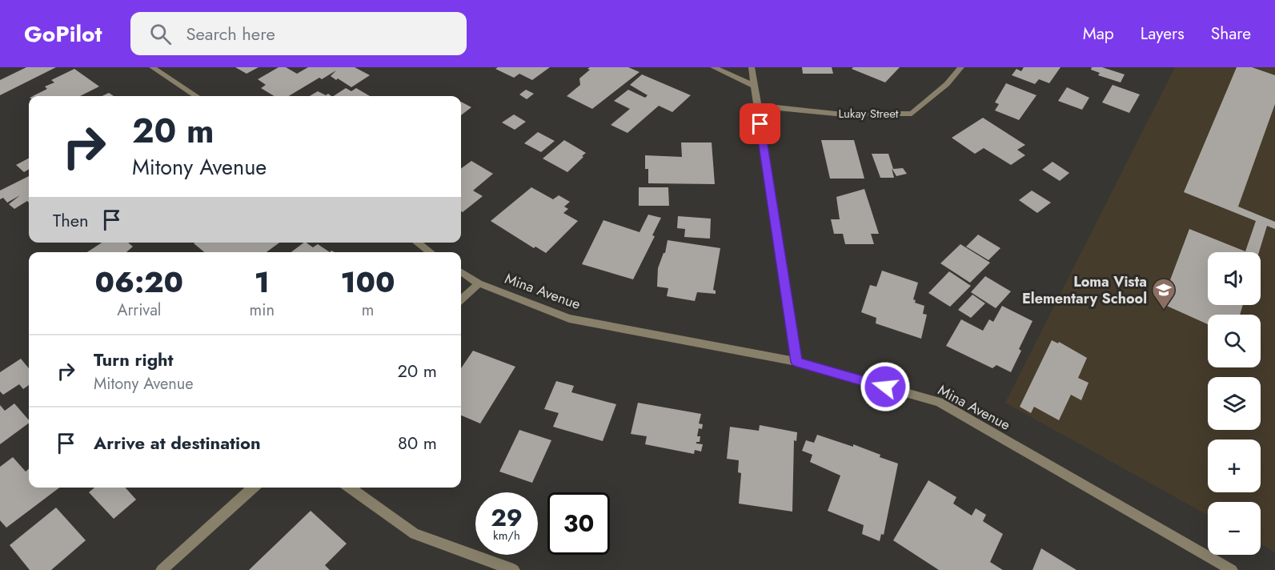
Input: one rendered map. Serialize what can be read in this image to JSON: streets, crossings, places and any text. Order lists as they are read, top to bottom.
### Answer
{
  "streets": {
    "street": ["Lukay Street", "Mina Avenue"]
  },
  "places": {
    "school or university": ["Loma Vista Elementary School"]
  },
  "page": {
    "header": "GoPilot",
    "search": "Search here",
    "nav": ["Map", "Layers", "Share"],
    "turn": ["20 m", "Mitony Avenue"],
    "then": "Then",
    "map_buttons": ["+", "−"],
    "eta": [
      "06:20",
      "Arrival",
      "1",
      "min",
      "100",
      "m"
    ],
    "list": [
      {
        "name": "Turn right",
        "note": "Mitony Avenue",
        "value": "20 m"
      },
      {
        "name": "Arrive at destination",
        "value": "80 m"
      }
    ],
    "speed": "29 km/h",
    "limit": "30"
  }
}
